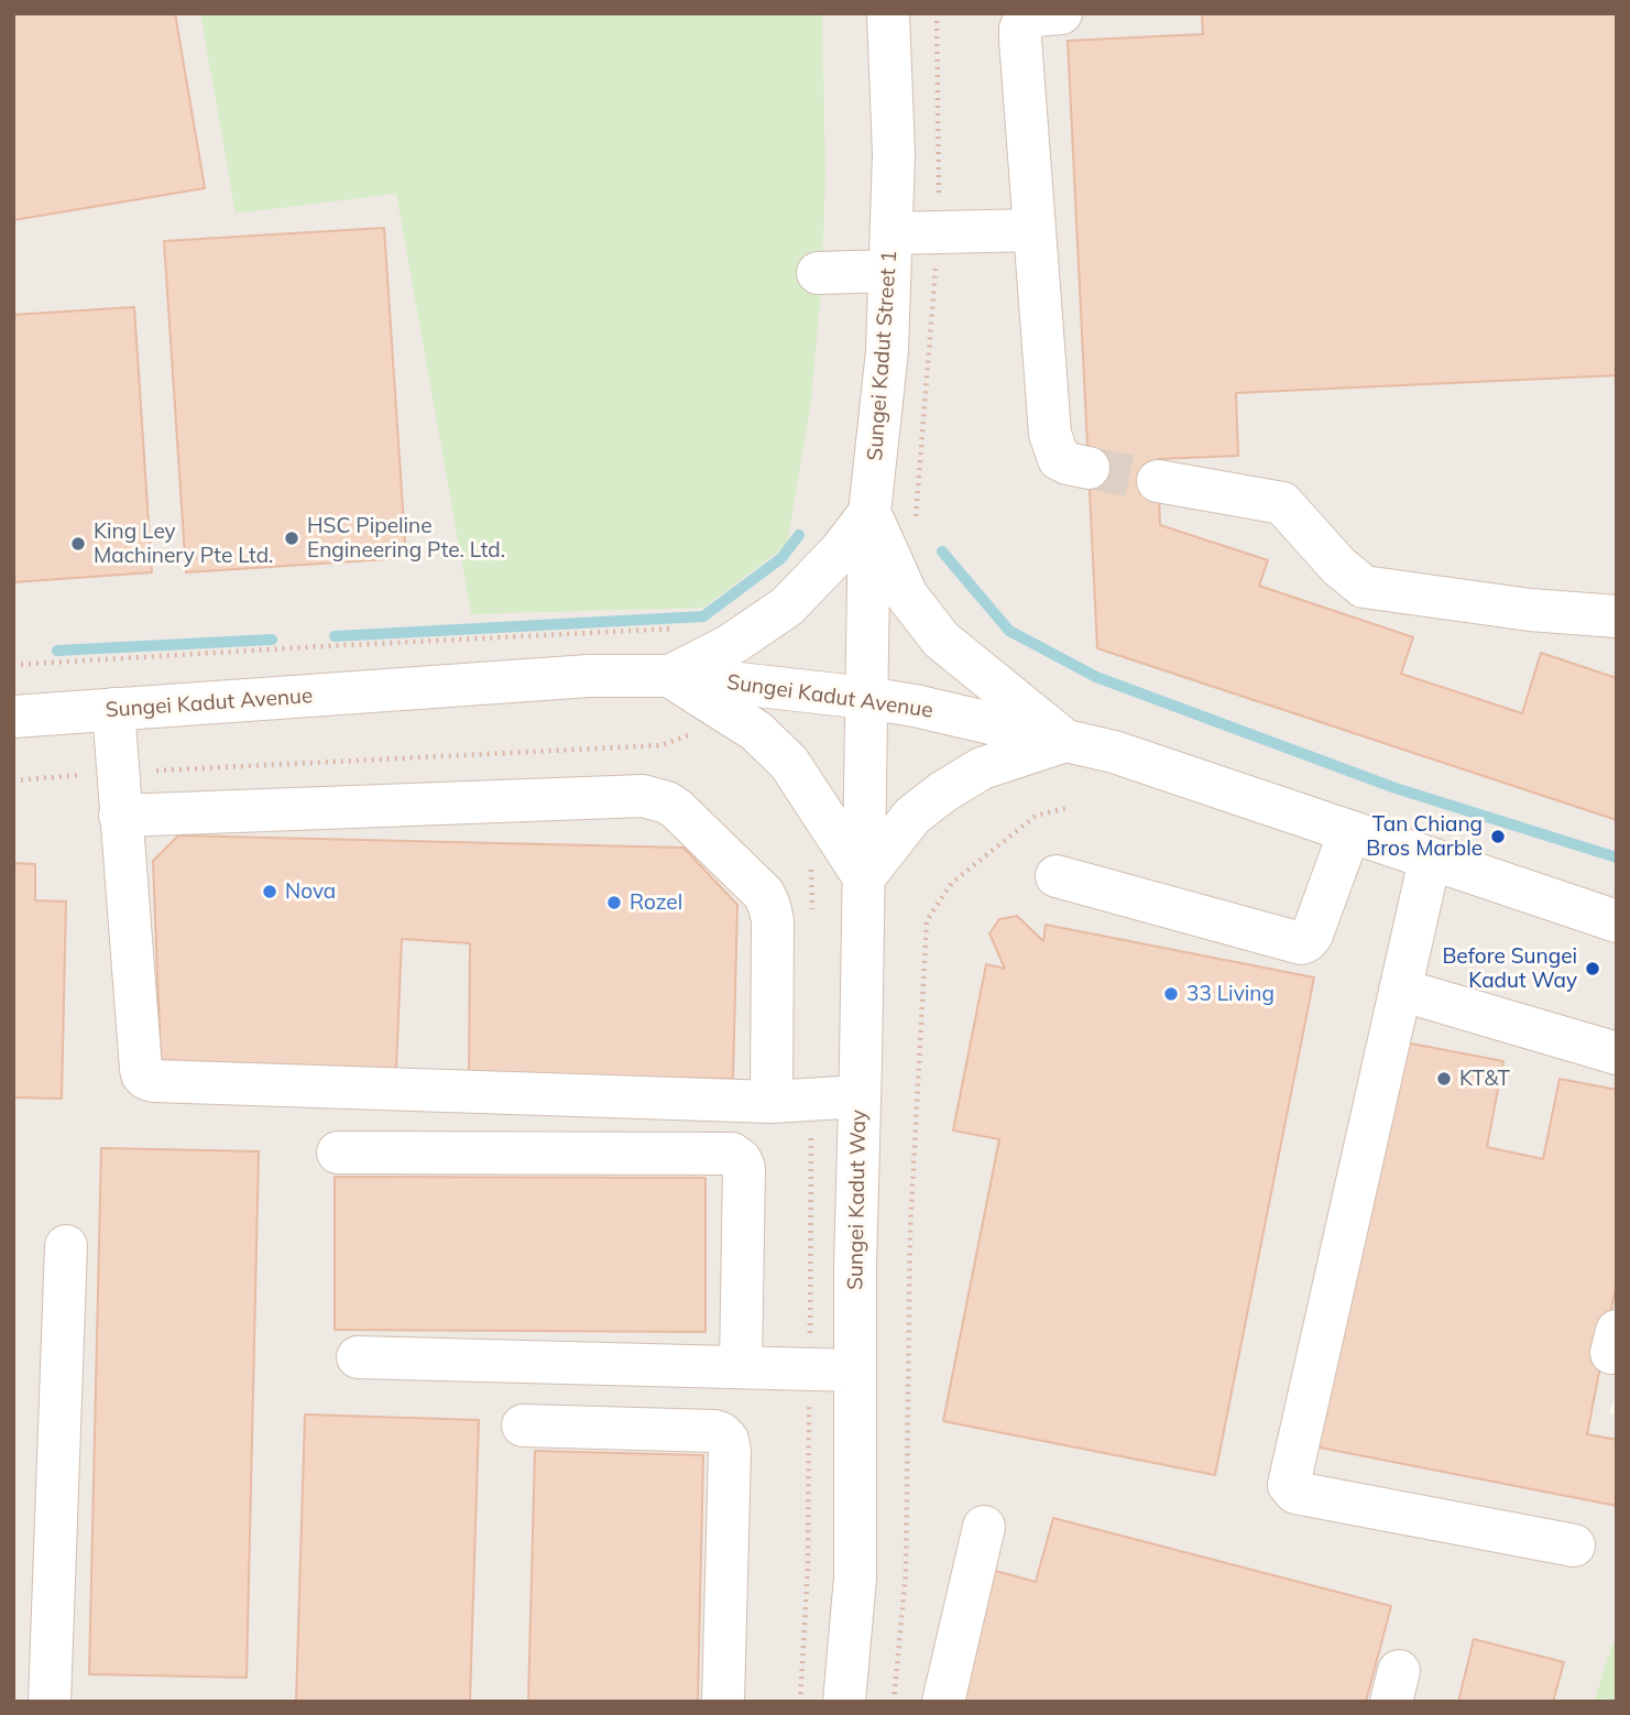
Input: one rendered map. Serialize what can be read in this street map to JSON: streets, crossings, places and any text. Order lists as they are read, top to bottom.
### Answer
{
  "streets": {
    "street": ["Sungei Kadut Street 1", "Sungei Kadut Avenue", "Sungei Kadut Way"]
  },
  "crossings": [
    ["Sungei Kadut Street 1", "Sungei Kadut Avenue"],
    ["Sungei Kadut Street 1", "Sungei Kadut Way"],
    ["Sungei Kadut Avenue", "Sungei Kadut Way"]
  ],
  "places": [
    "HSC Pipeline Engineering Pte. Ltd.",
    "King Ley Machinery Pte Ltd.",
    "Tan Chiang Bros Marble",
    "Nova",
    "Rozel",
    "Before Sungei Kadut Way",
    "33 Living",
    "KT&T"
  ]
}
